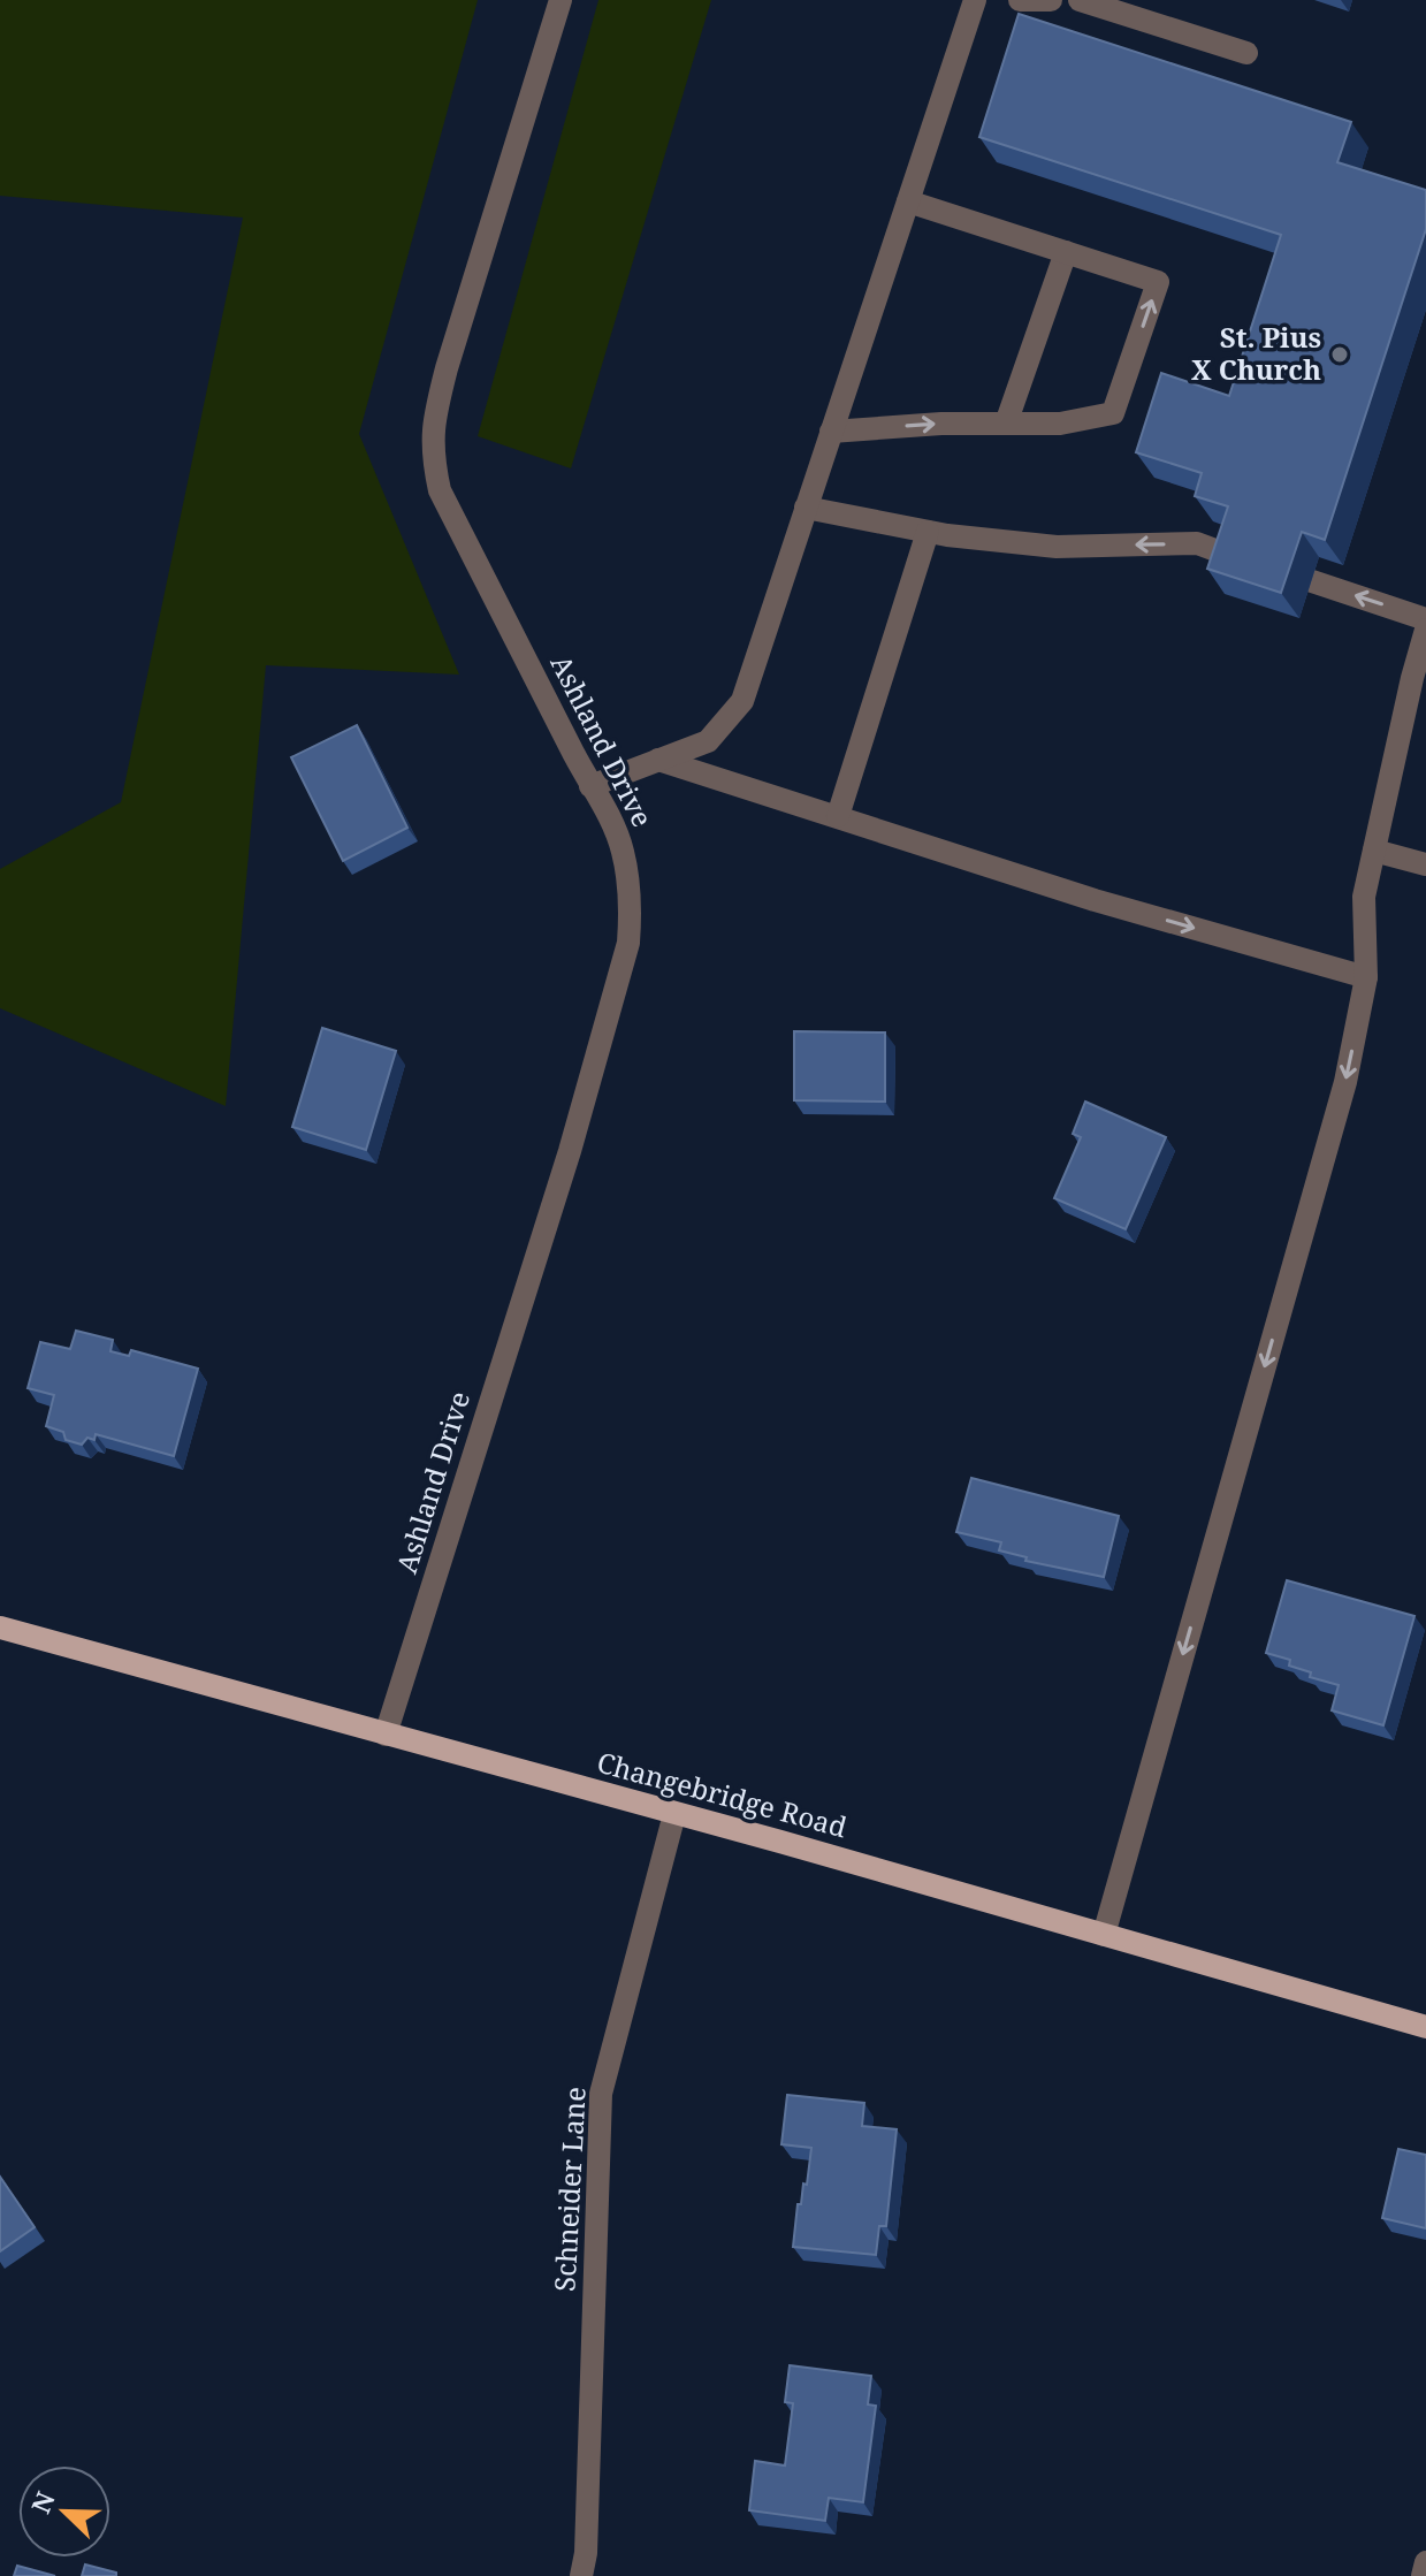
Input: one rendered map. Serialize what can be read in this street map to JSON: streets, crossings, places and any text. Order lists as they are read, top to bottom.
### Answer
{
  "streets": {
    "main road": ["Changebridge Road"],
    "street": ["Ashland Drive", "Schneider Lane"]
  },
  "crossings": [
    ["Ashland Drive", "Changebridge Road"],
    ["Changebridge Road", "Schneider Lane"]
  ],
  "places": ["St. Pius X Church"],
  "north": "top left"
}
